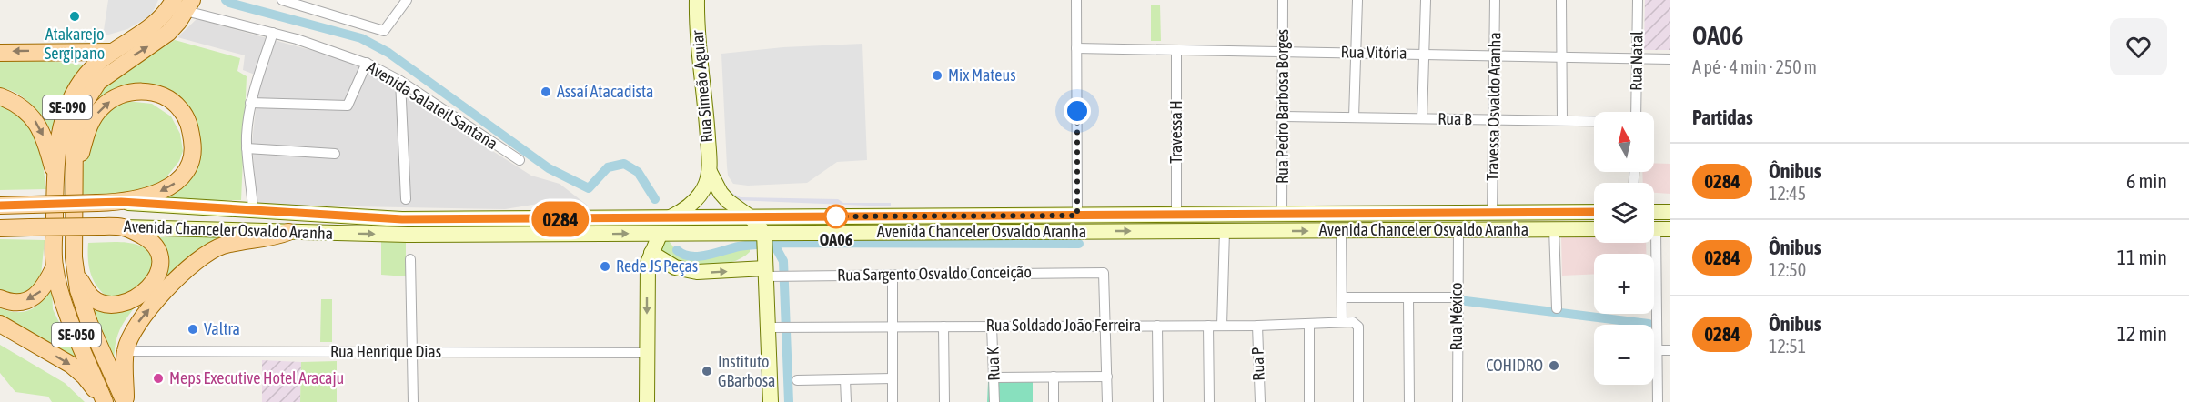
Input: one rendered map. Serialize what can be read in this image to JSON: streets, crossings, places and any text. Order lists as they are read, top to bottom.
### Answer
{
  "streets": {
    "main road": [
      "Rua Simeão Aguiar",
      "SE-090",
      "Avenida Chanceler Osvaldo Aranha",
      "SE-050"
    ],
    "street": [
      "Rua Vitória",
      "Rua Natal",
      "Avenida Salateil Santana",
      "Rua Pedro Barbosa Borges",
      "Travessa Osvaldo Aranha",
      "Rua B",
      "Travessa H",
      "Rua Sargento Osvaldo Conceição",
      "Rua México",
      "Rua Soldado João Ferreira",
      "Rua Henrique Dias",
      "Rua K",
      "Rua P"
    ]
  },
  "crossings": [
    ["Rua Vitória", "Rua Natal"],
    ["Rua Vitória", "Rua Pedro Barbosa Borges"],
    ["Rua Vitória", "Travessa Osvaldo Aranha"],
    ["Rua Vitória", "Travessa H"],
    ["Avenida Salateil Santana", "SE-090"],
    ["Rua Pedro Barbosa Borges", "Rua B"],
    ["Rua Pedro Barbosa Borges", "Avenida Chanceler Osvaldo Aranha"],
    ["Travessa Osvaldo Aranha", "Rua B"],
    ["Travessa Osvaldo Aranha", "Avenida Chanceler Osvaldo Aranha"],
    ["SE-090", "SE-050"],
    ["Travessa H", "Avenida Chanceler Osvaldo Aranha"],
    ["Avenida Chanceler Osvaldo Aranha", "Rua México"],
    ["Rua Sargento Osvaldo Conceição", "Rua Soldado João Ferreira"],
    ["Rua Soldado João Ferreira", "Rua K"],
    ["Rua Soldado João Ferreira", "Rua P"]
  ],
  "places": [
    "Atakarejo Sergipano",
    "Mix Mateus",
    "Assaí Atacadista",
    "OA06",
    "Rede JS Peças",
    "Valtra",
    "COHIDRO",
    "Instituto GBarbosa",
    "Meps Executive Hotel Aracaju"
  ],
  "lines": ["bus line 0284"],
  "north": "top",
  "page": {
    "on_map": "0284",
    "heading": [
      ["OA06", "A pé · 4 min · 250 m"],
      "Partidas"
    ],
    "map_buttons": ["+", "−"],
    "list": [
      {
        "mark": "0284",
        "name": "Ônibus",
        "note": "12:45",
        "value": "6 min"
      },
      {
        "mark": "0284",
        "name": "Ônibus",
        "note": "12:50",
        "value": "11 min"
      },
      {
        "mark": "0284",
        "name": "Ônibus",
        "note": "12:51",
        "value": "12 min"
      }
    ]
  }
}
